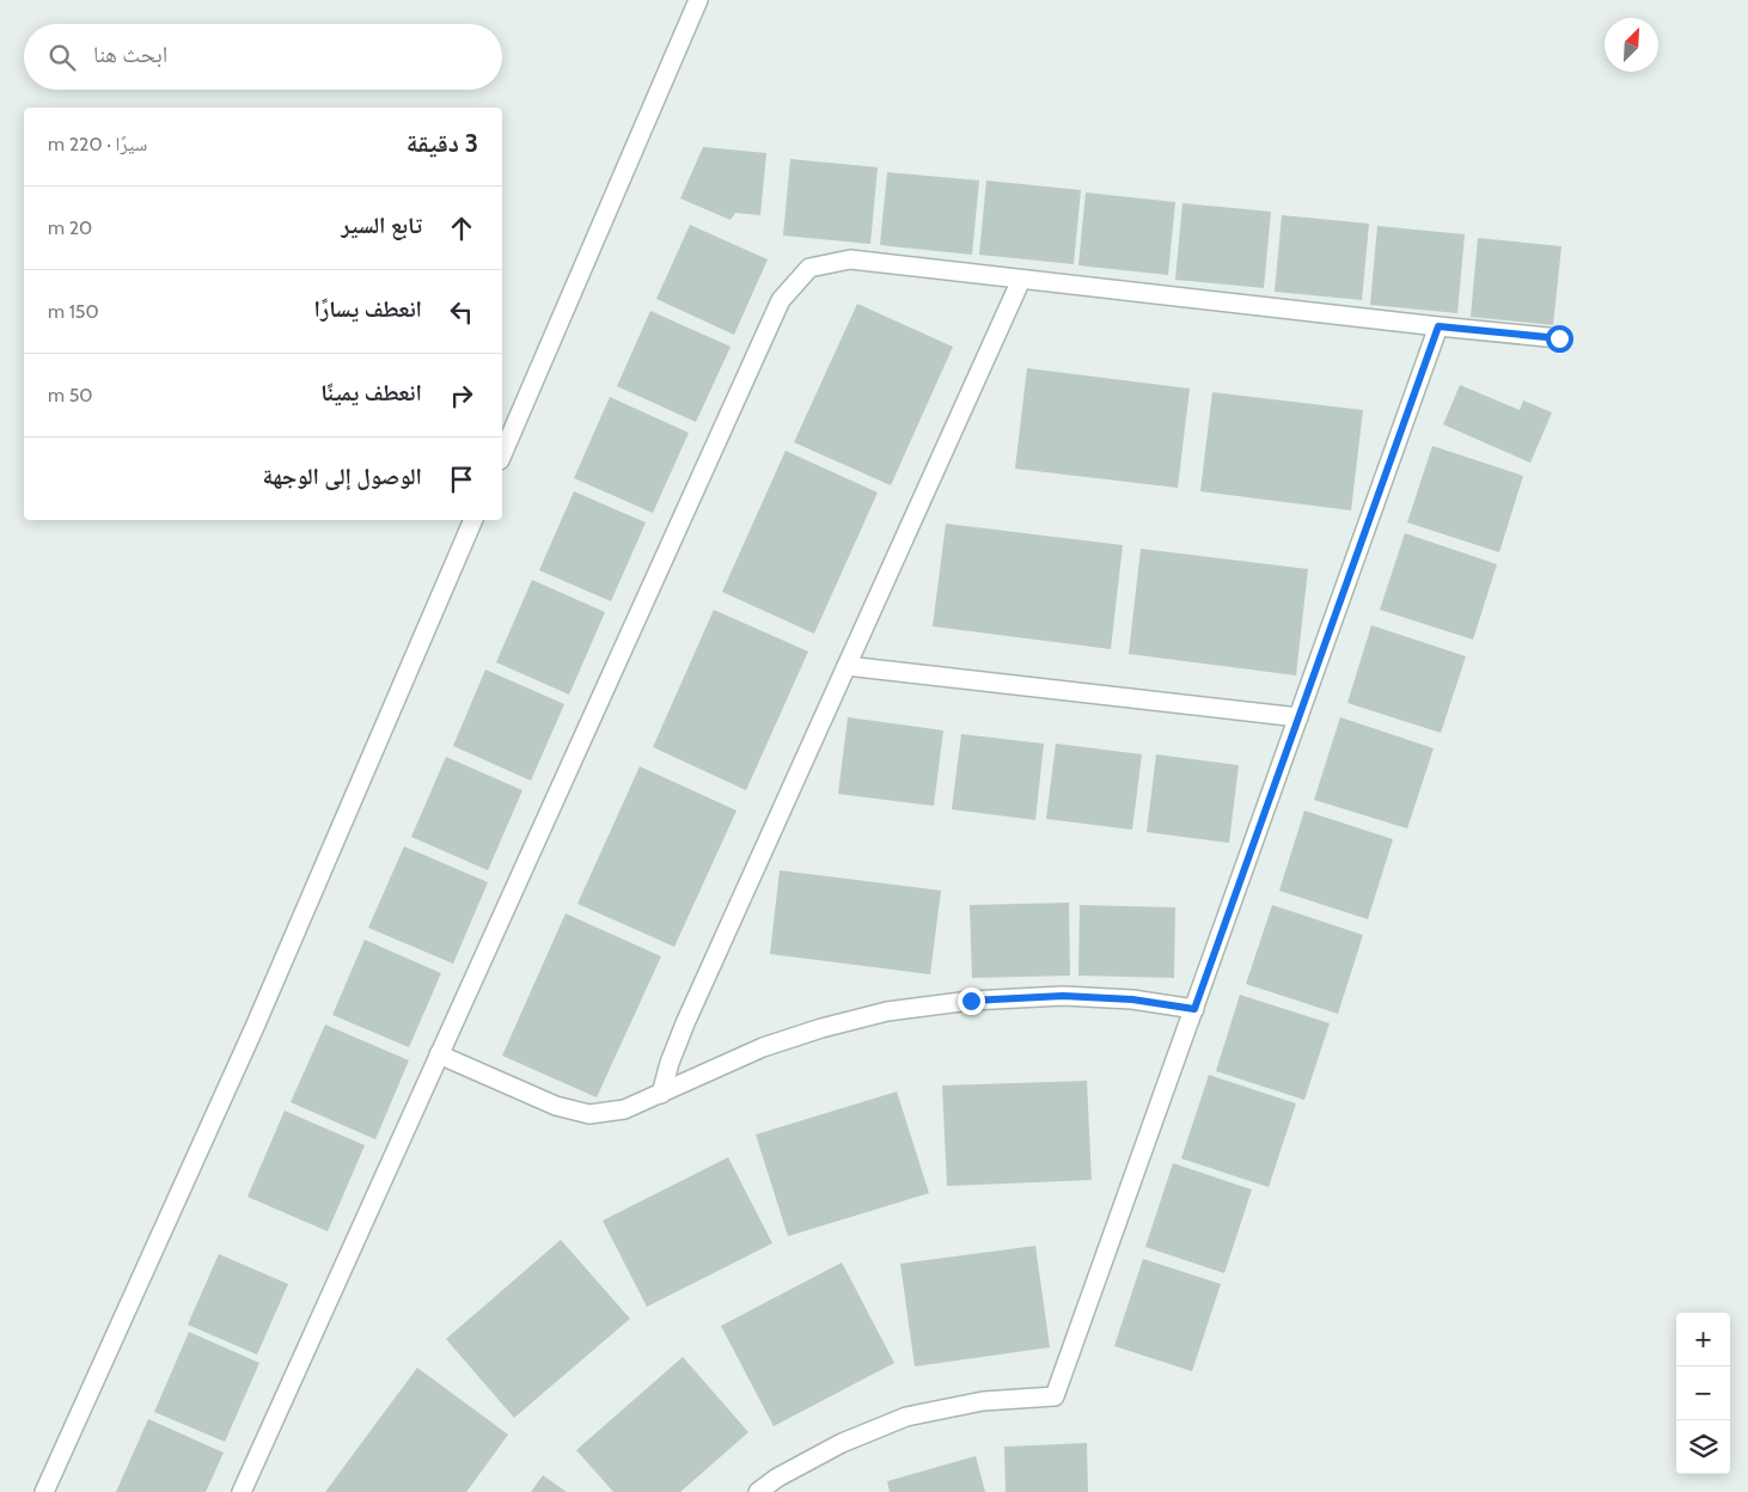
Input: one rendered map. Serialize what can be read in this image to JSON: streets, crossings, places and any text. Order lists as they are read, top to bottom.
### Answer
{
  "north": "top right",
  "page": {
    "search": "ابحث هنا",
    "heading": ["3 دقيقة", "سيرًا · 220 m"],
    "list": [
      ["تابع السير", "20 m"],
      ["انعطف يسارًا", "150 m"],
      ["انعطف يمينًا", "50 m"],
      "الوصول إلى الوجهة"
    ],
    "map_buttons": ["+", "−"]
  }
}
